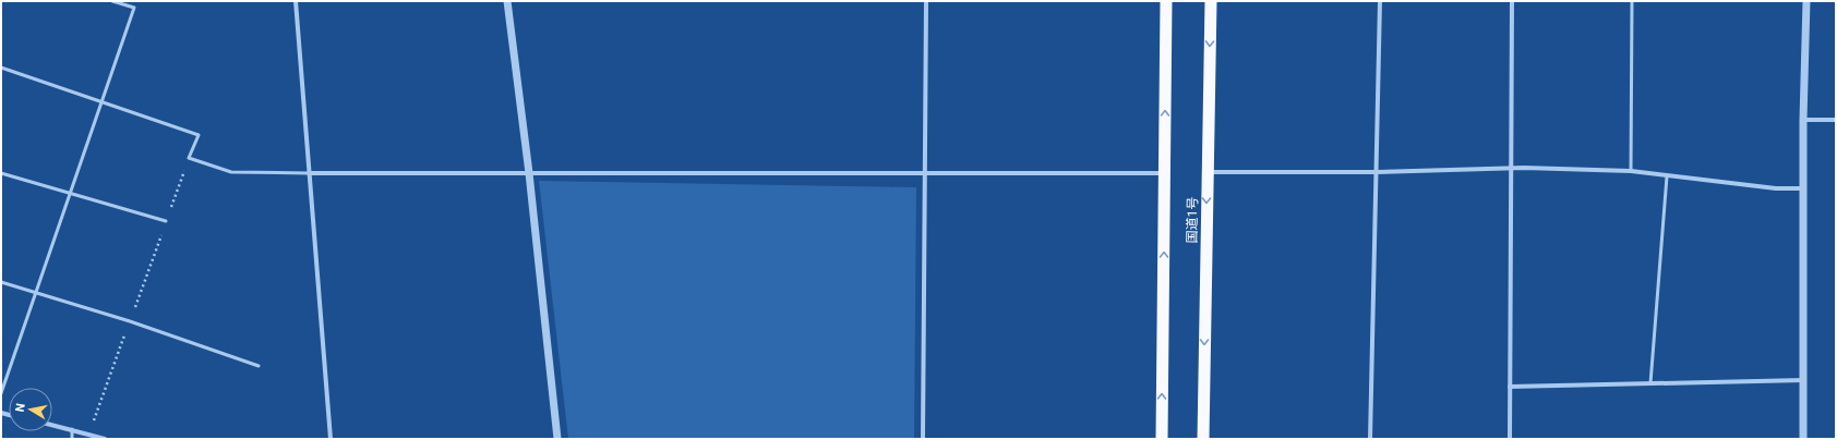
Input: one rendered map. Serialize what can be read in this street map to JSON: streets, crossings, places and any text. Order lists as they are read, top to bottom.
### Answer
{
  "streets": {
    "highway": ["国道1号"]
  },
  "north": "left"
}
